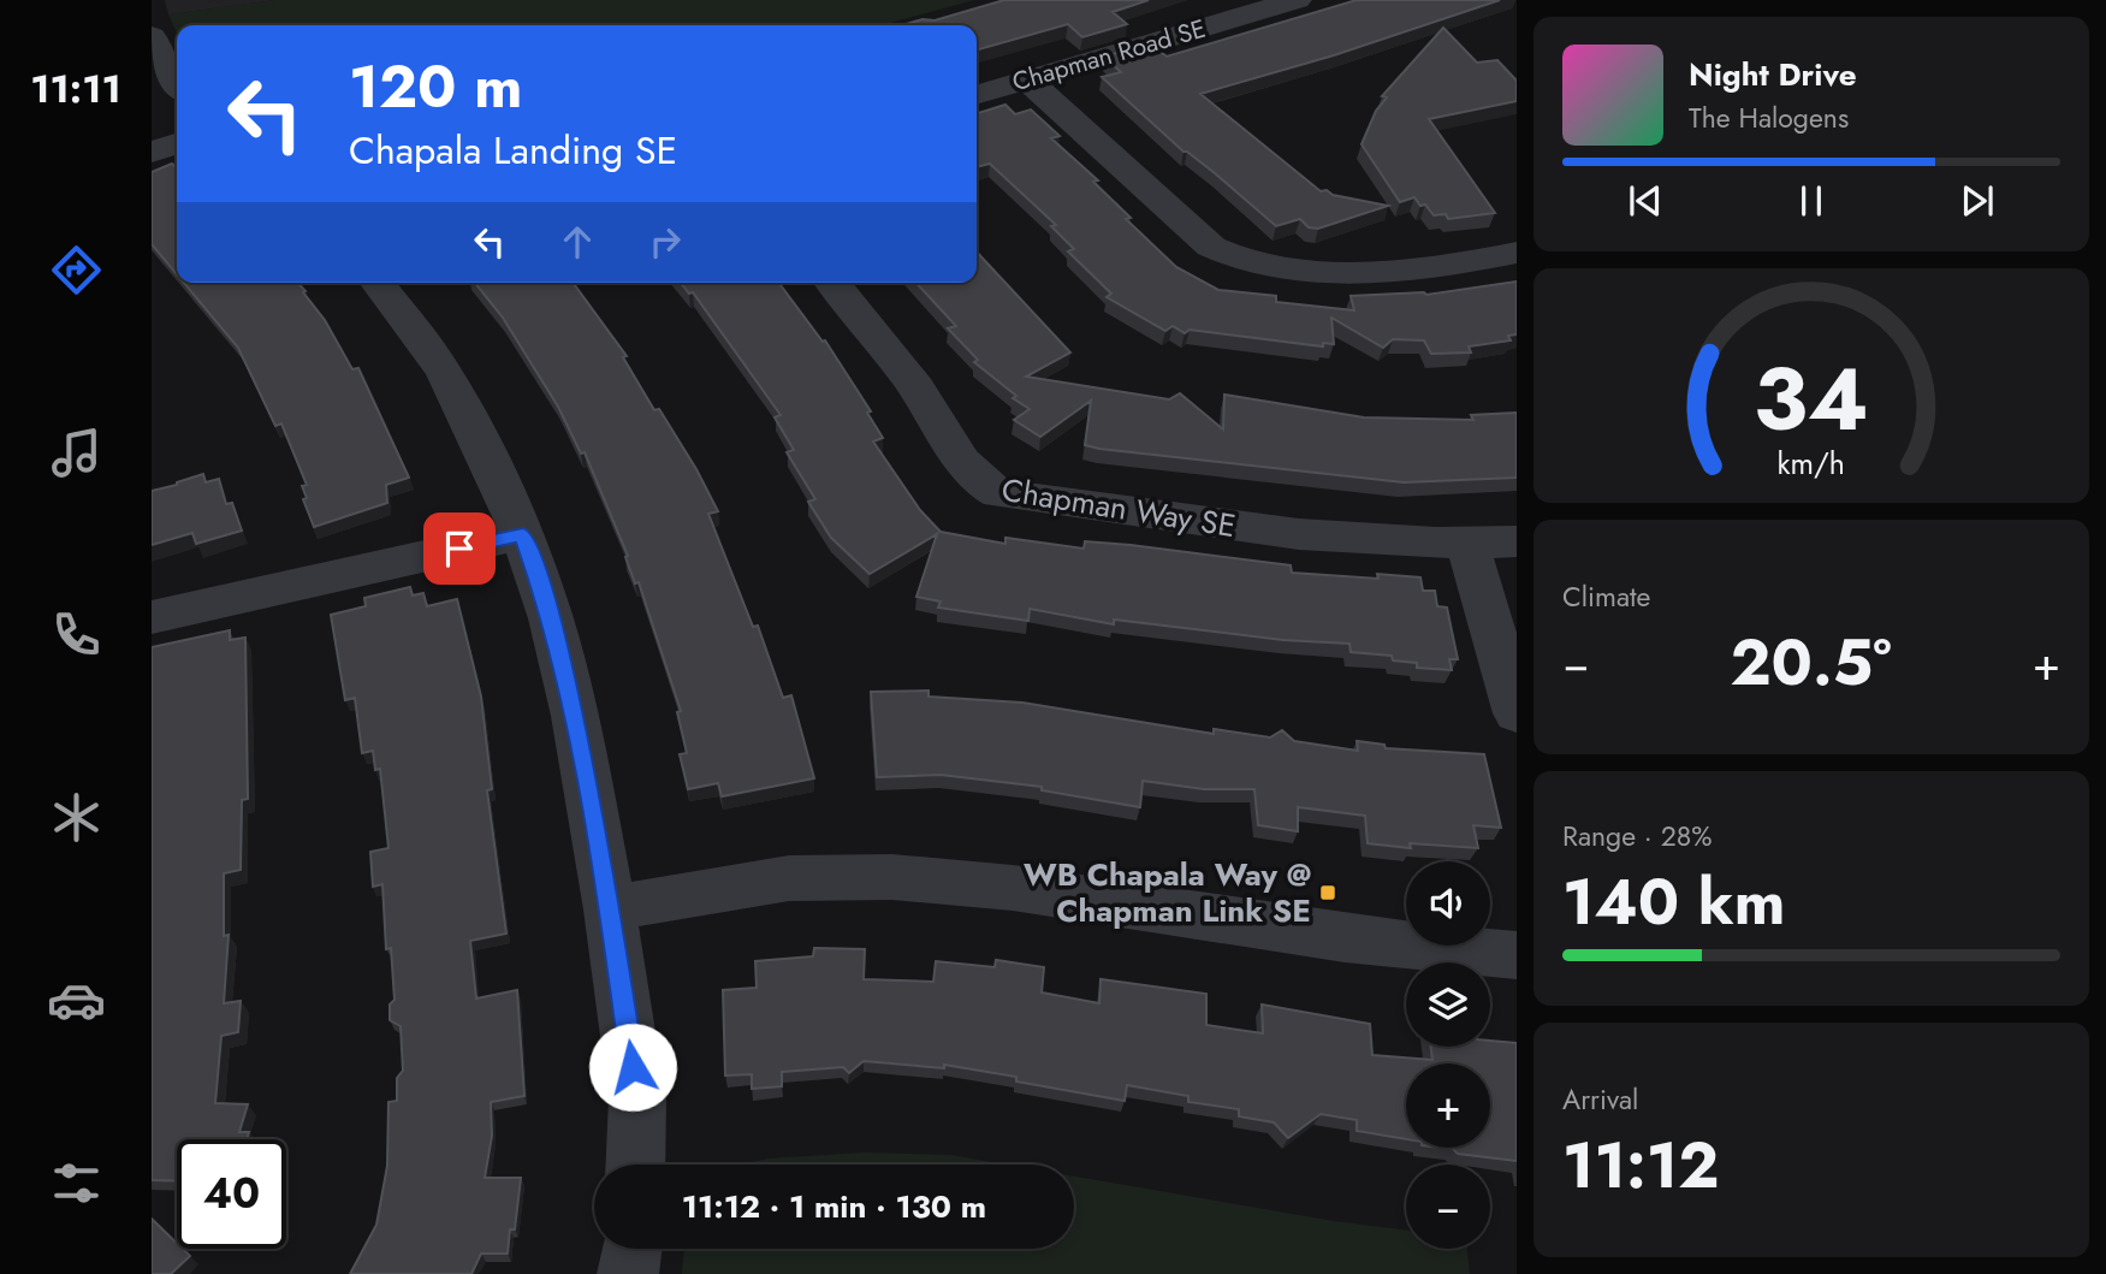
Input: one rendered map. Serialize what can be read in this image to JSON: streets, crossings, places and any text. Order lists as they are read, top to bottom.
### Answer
{
  "streets": {
    "street": ["Chapman Road SE", "Chapman Way SE"]
  },
  "places": {
    "transit": ["WB Chapala Way @ Chapman Link SE"]
  },
  "page": {
    "tabs": "11:11",
    "turn": ["120 m", "Chapala Landing SE"],
    "song": ["Night Drive", "The Halogens"],
    "tile": [
      "Climate",
      ["Range · 28%", "140 km"],
      ["Arrival", "11:12"]
    ],
    "heat": ["−", "20.5°", "+"],
    "map_buttons": ["+", "−"],
    "limit": "40",
    "trip": "11:12 · 1 min · 130 m",
    "gauge": ["34", "km/h"]
  }
}
